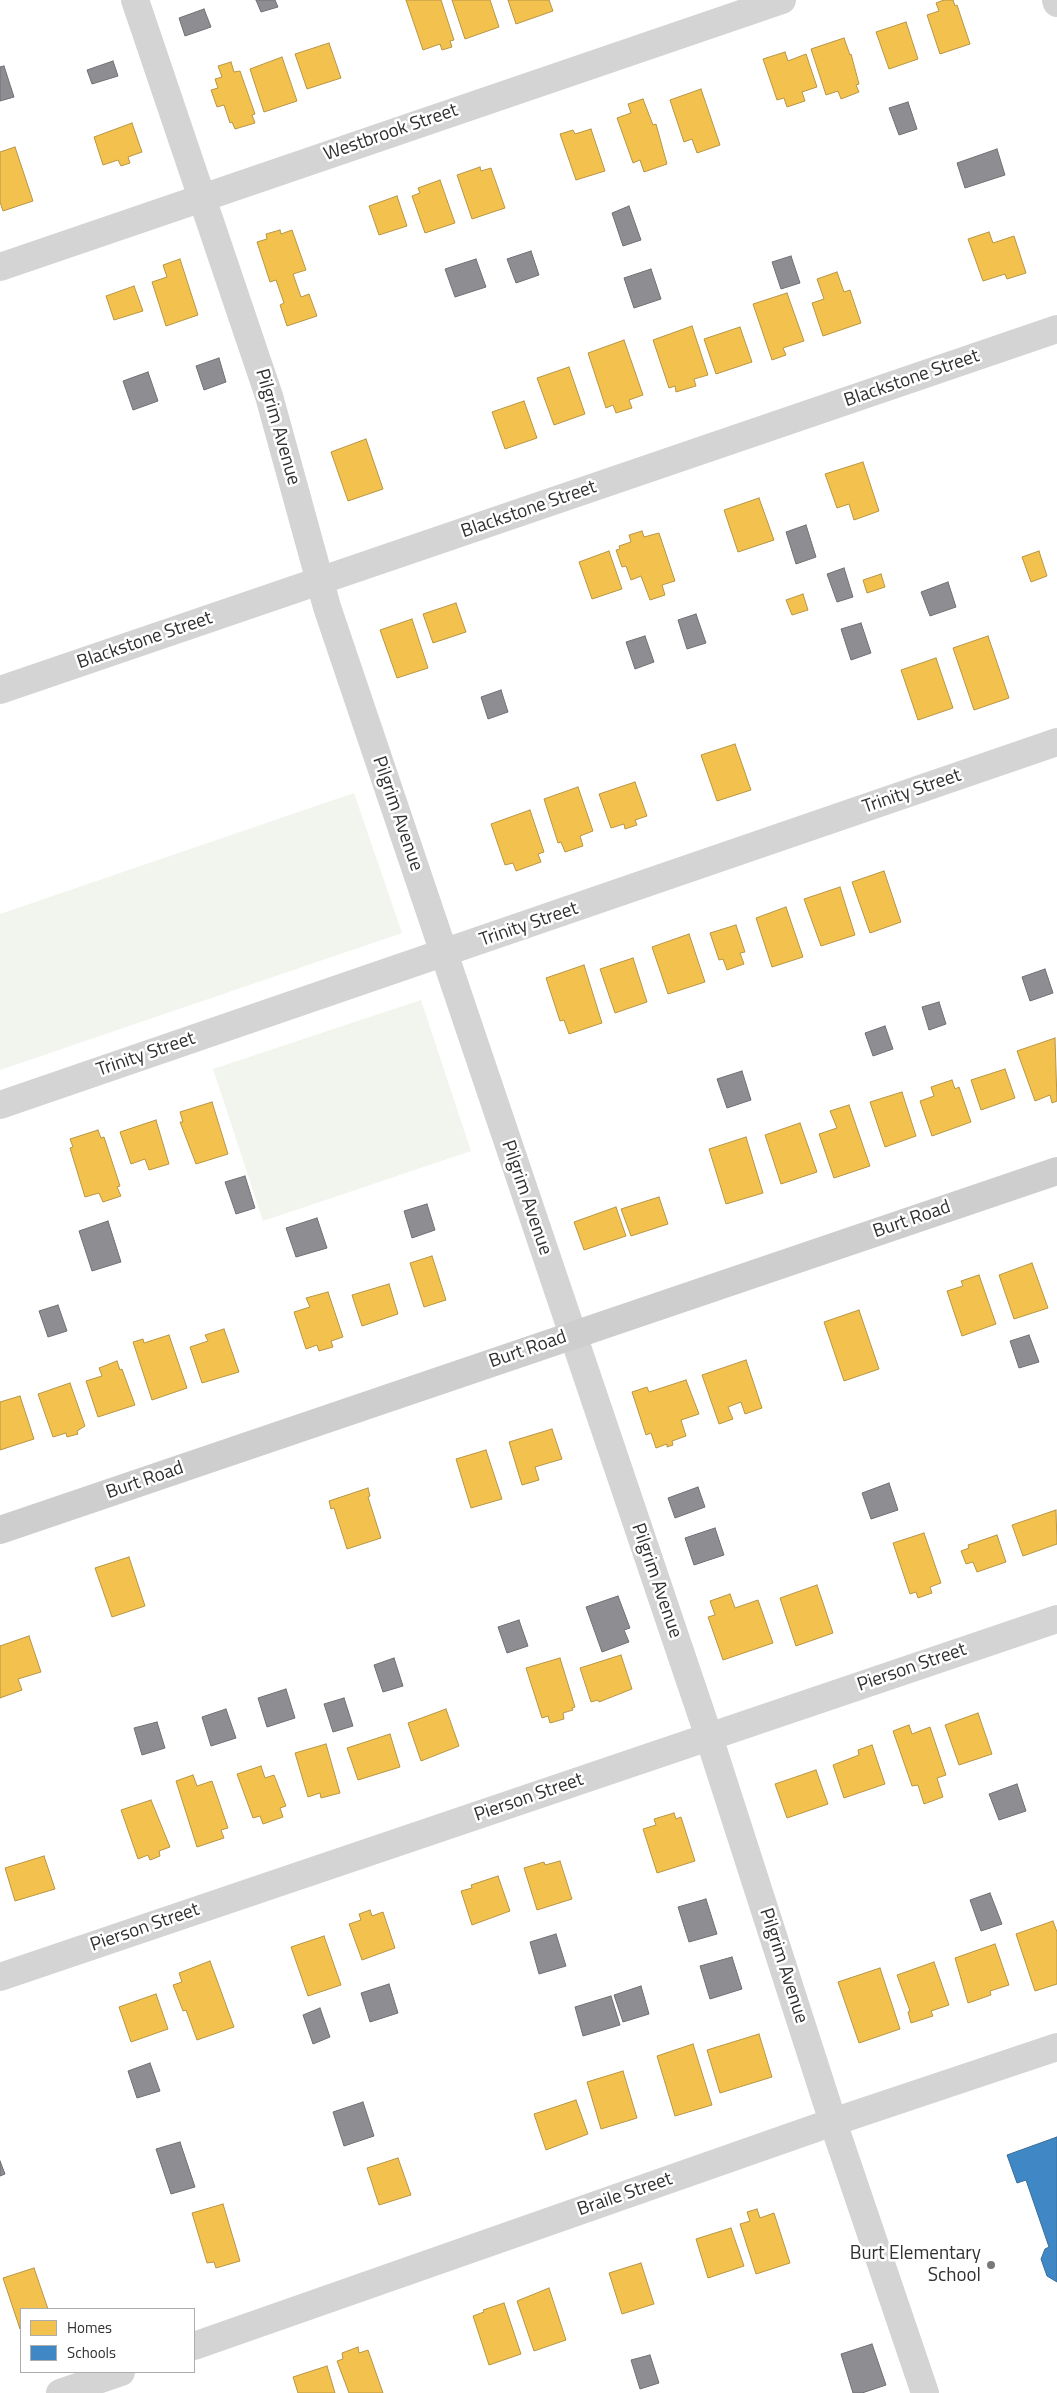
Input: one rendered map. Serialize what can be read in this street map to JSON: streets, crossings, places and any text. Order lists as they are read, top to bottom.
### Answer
{
  "streets": {
    "street": [
      "Westbrook Street",
      "Blackstone Street",
      "Pilgrim Avenue",
      "Trinity Street",
      "Burt Road",
      "Pierson Street",
      "Braile Street"
    ]
  },
  "crossings": [
    ["Westbrook Street", "Pilgrim Avenue"],
    ["Blackstone Street", "Pilgrim Avenue"],
    ["Pilgrim Avenue", "Trinity Street"],
    ["Pilgrim Avenue", "Burt Road"],
    ["Pilgrim Avenue", "Pierson Street"],
    ["Pilgrim Avenue", "Braile Street"]
  ],
  "places": ["Burt Elementary School"],
  "legend": ["Homes", "Schools"]
}
